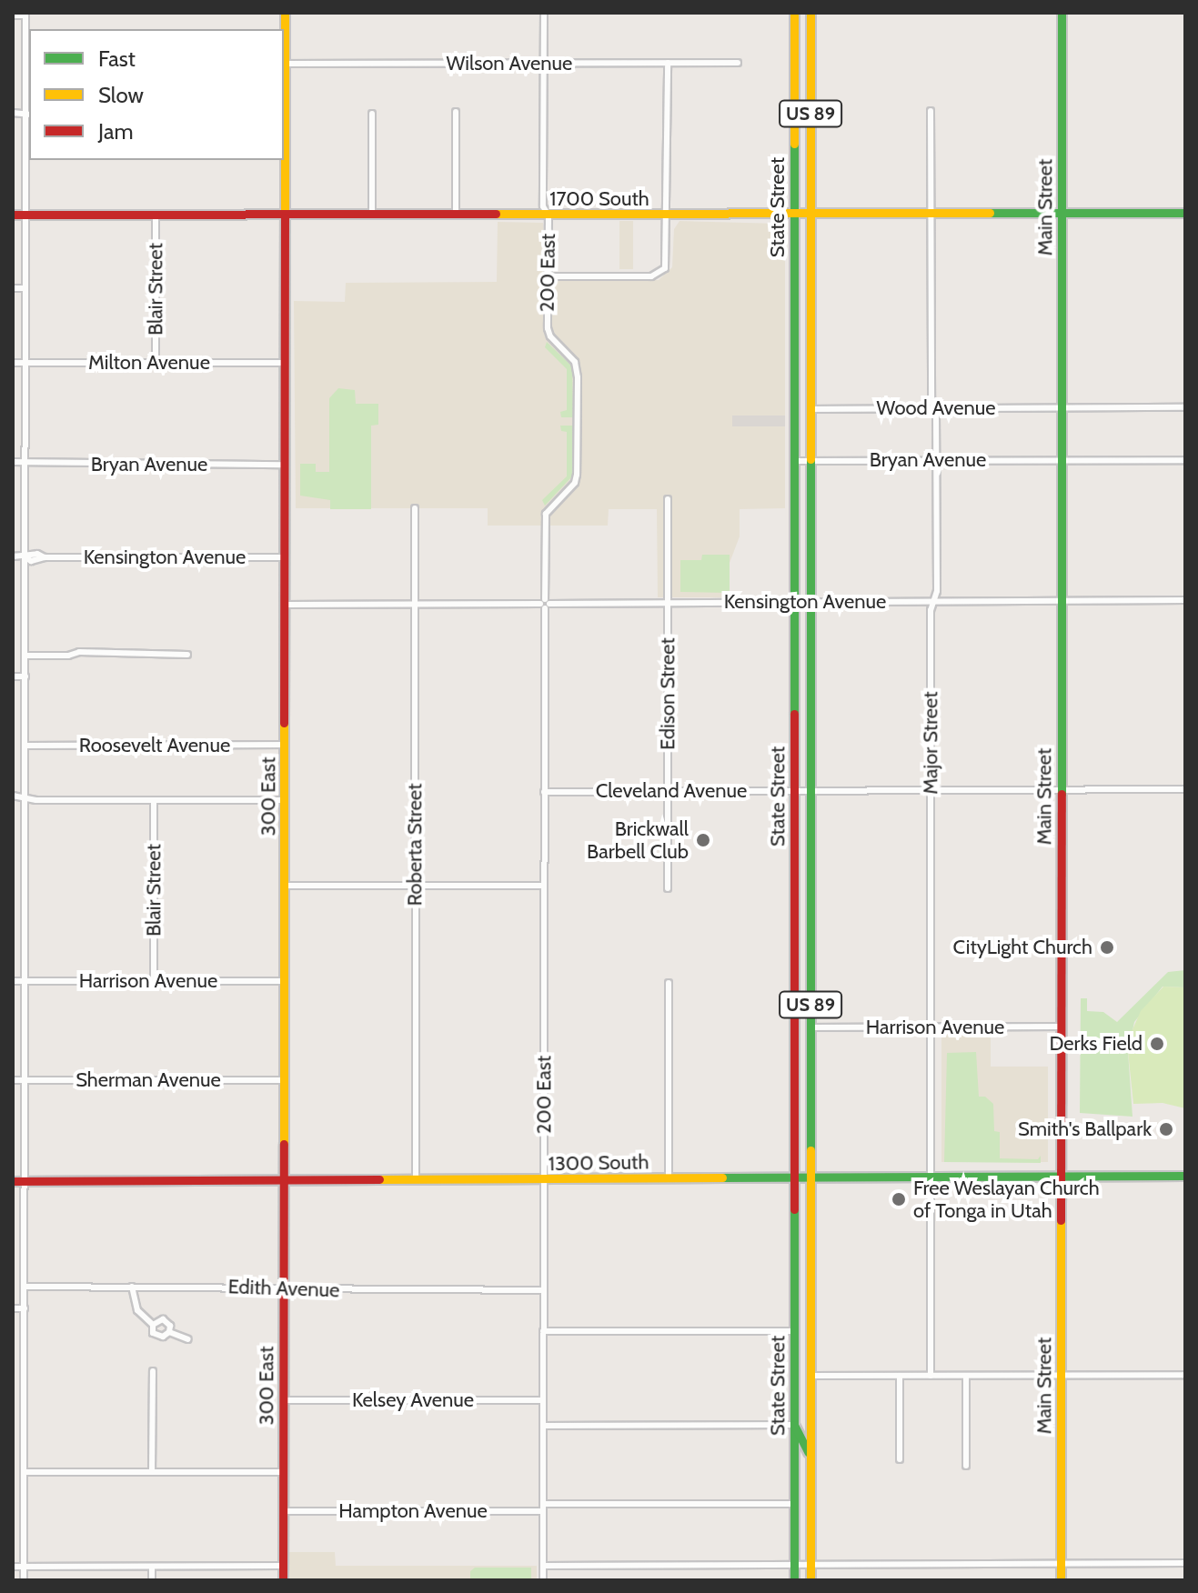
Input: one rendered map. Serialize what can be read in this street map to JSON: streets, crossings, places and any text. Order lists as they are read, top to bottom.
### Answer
{
  "streets": {
    "main road": [
      "US 89",
      "1700 South",
      "State Street",
      "Main Street",
      "300 East",
      "1300 South"
    ],
    "street": [
      "Wilson Avenue",
      "200 East",
      "Blair Street",
      "Milton Avenue",
      "Wood Avenue",
      "Bryan Avenue",
      "Kensington Avenue",
      "Edison Street",
      "Major Street",
      "Roosevelt Avenue",
      "Cleveland Avenue",
      "Roberta Street",
      "Harrison Avenue",
      "Sherman Avenue",
      "Edith Avenue",
      "Kelsey Avenue",
      "Hampton Avenue"
    ]
  },
  "crossings": [
    ["Wilson Avenue", "200 East"],
    ["Wilson Avenue", "300 East"],
    ["1700 South", "State Street"],
    ["1700 South", "Main Street"],
    ["1700 South", "200 East"],
    ["1700 South", "Blair Street"],
    ["1700 South", "Major Street"],
    ["1700 South", "300 East"],
    ["State Street", "Wood Avenue"],
    ["State Street", "Bryan Avenue"],
    ["State Street", "Kensington Avenue"],
    ["State Street", "Cleveland Avenue"],
    ["State Street", "Harrison Avenue"],
    ["State Street", "1300 South"],
    ["State Street", "Hampton Avenue"],
    ["Main Street", "Wood Avenue"],
    ["Main Street", "Bryan Avenue"],
    ["Main Street", "Kensington Avenue"],
    ["Main Street", "Cleveland Avenue"],
    ["Main Street", "Harrison Avenue"],
    ["Main Street", "1300 South"],
    ["200 East", "Kensington Avenue"],
    ["200 East", "Cleveland Avenue"],
    ["200 East", "1300 South"],
    ["200 East", "Edith Avenue"],
    ["200 East", "Kelsey Avenue"],
    ["200 East", "Hampton Avenue"],
    ["Blair Street", "Milton Avenue"],
    ["Blair Street", "Harrison Avenue"],
    ["Milton Avenue", "300 East"],
    ["Wood Avenue", "Major Street"],
    ["Bryan Avenue", "Major Street"],
    ["Bryan Avenue", "300 East"],
    ["Kensington Avenue", "Edison Street"],
    ["Kensington Avenue", "Major Street"],
    ["Kensington Avenue", "300 East"],
    ["Kensington Avenue", "Roberta Street"],
    ["Edison Street", "Cleveland Avenue"],
    ["Major Street", "Cleveland Avenue"],
    ["Major Street", "Harrison Avenue"],
    ["Major Street", "1300 South"],
    ["Roosevelt Avenue", "300 East"],
    ["300 East", "Harrison Avenue"],
    ["300 East", "Sherman Avenue"],
    ["300 East", "1300 South"],
    ["300 East", "Edith Avenue"],
    ["300 East", "Kelsey Avenue"],
    ["300 East", "Hampton Avenue"],
    ["Roberta Street", "1300 South"]
  ],
  "places": [
    "Brickwall Barbell Club",
    "CityLight Church",
    "Derks Field",
    "Smith's Ballpark",
    "Free Weslayan Church of Tonga in Utah"
  ],
  "legend": ["Fast", "Slow", "Jam"]
}
